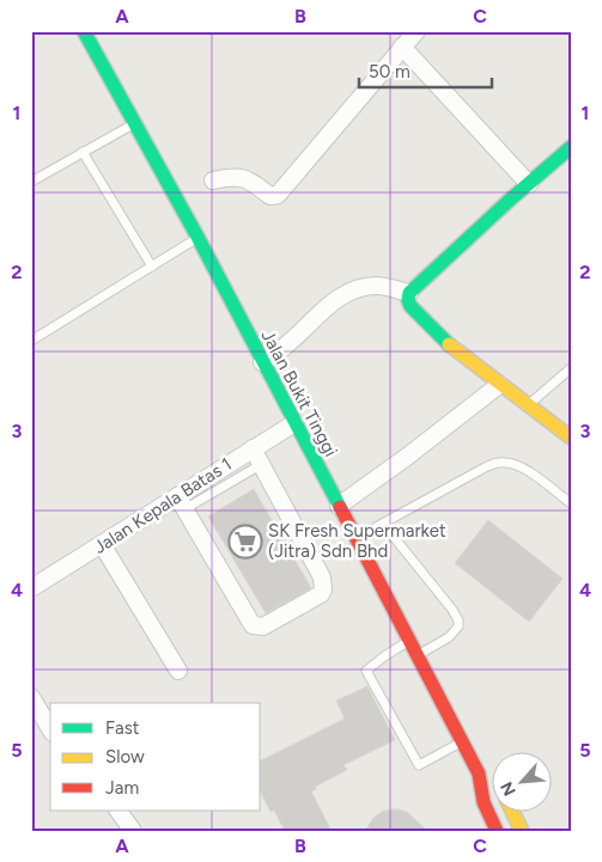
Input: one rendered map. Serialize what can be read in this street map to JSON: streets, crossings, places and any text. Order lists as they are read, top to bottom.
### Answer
{
  "streets": {
    "main road": ["Jalan Bukit Tinggi"],
    "street": ["Jalan Kepala Batas 1"]
  },
  "crossings": [
    ["Jalan Bukit Tinggi", "Jalan Kepala Batas 1"]
  ],
  "places": {
    "supermarket": ["SK Fresh Supermarket (Jitra) Sdn Bhd"]
  },
  "legend": ["Fast", "Slow", "Jam"],
  "scale_bar": "50 m",
  "north": "bottom left",
  "grid": {
    "columns": ["A", "B", "C"],
    "rows": [
      "1",
      "2",
      "3",
      "4",
      "5"
    ]
  }
}
